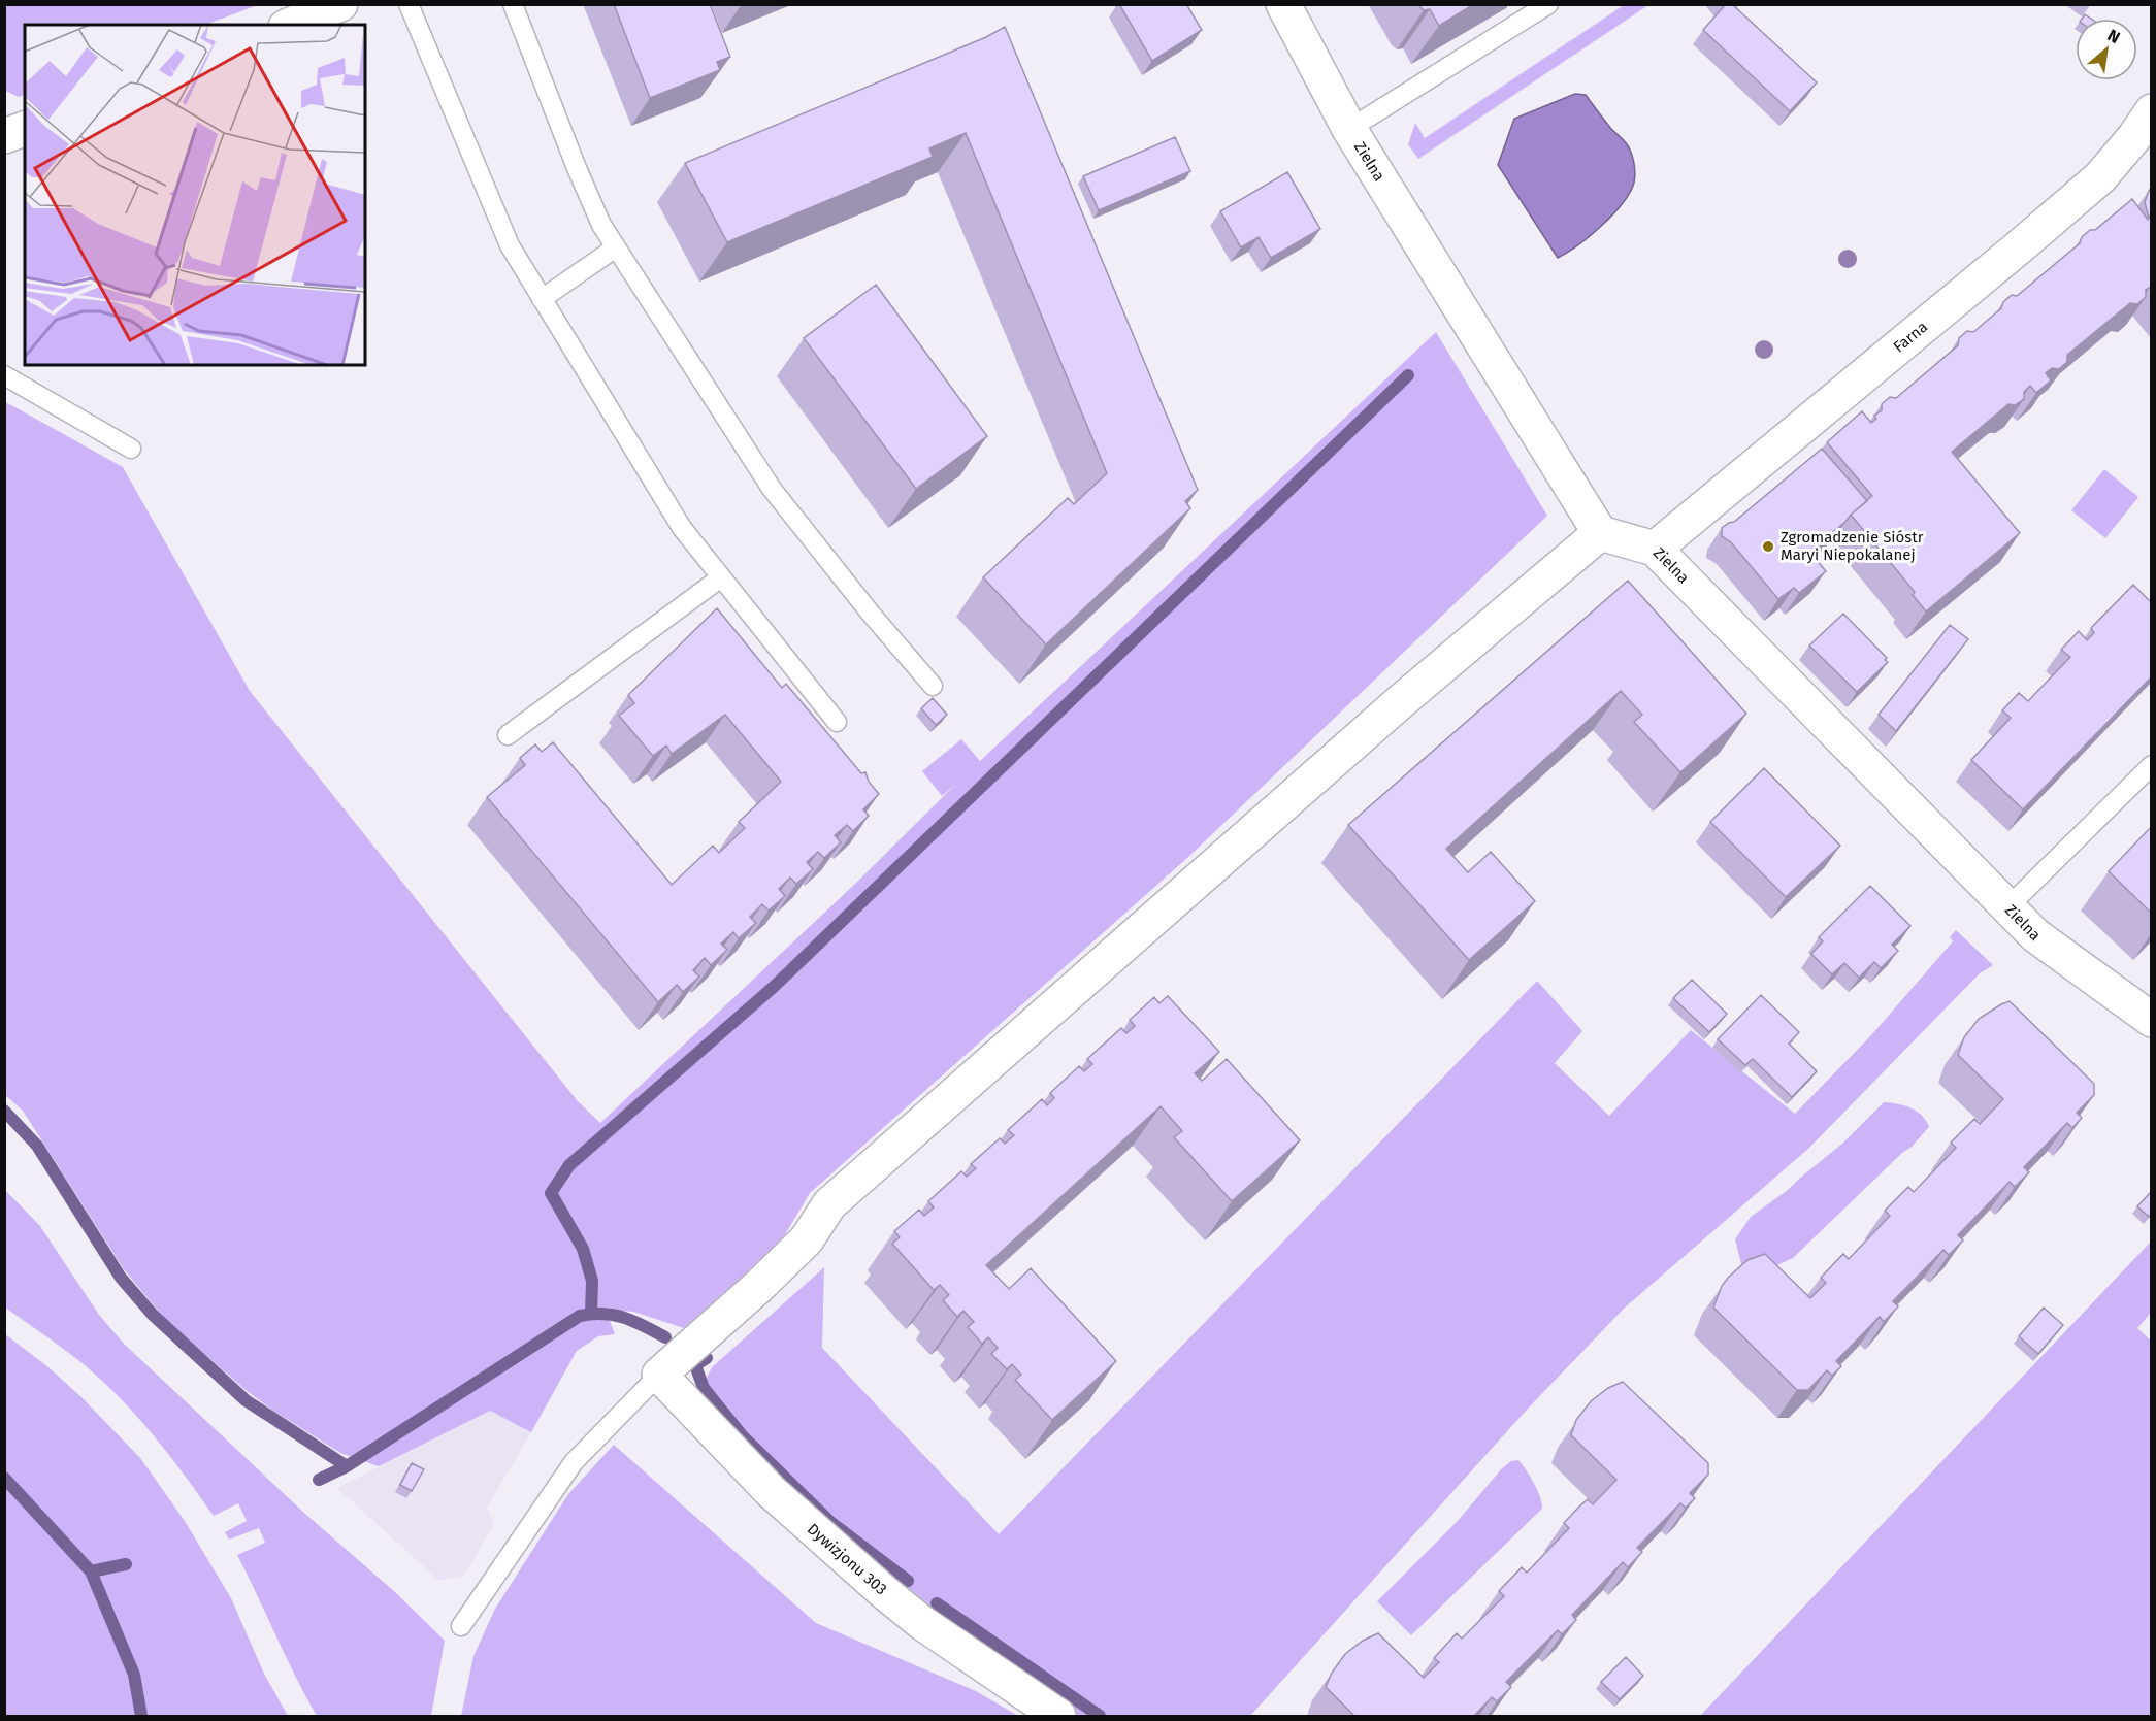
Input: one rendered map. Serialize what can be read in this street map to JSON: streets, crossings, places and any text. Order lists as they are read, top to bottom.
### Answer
{
  "streets": {
    "street": ["Zielna", "Farna", "Dywizjonu 303"]
  },
  "crossings": [
    ["Zielna", "Farna"]
  ],
  "places": ["Zgromadzenie Sióstr Maryi Niepokalanej"],
  "north": "top right"
}
